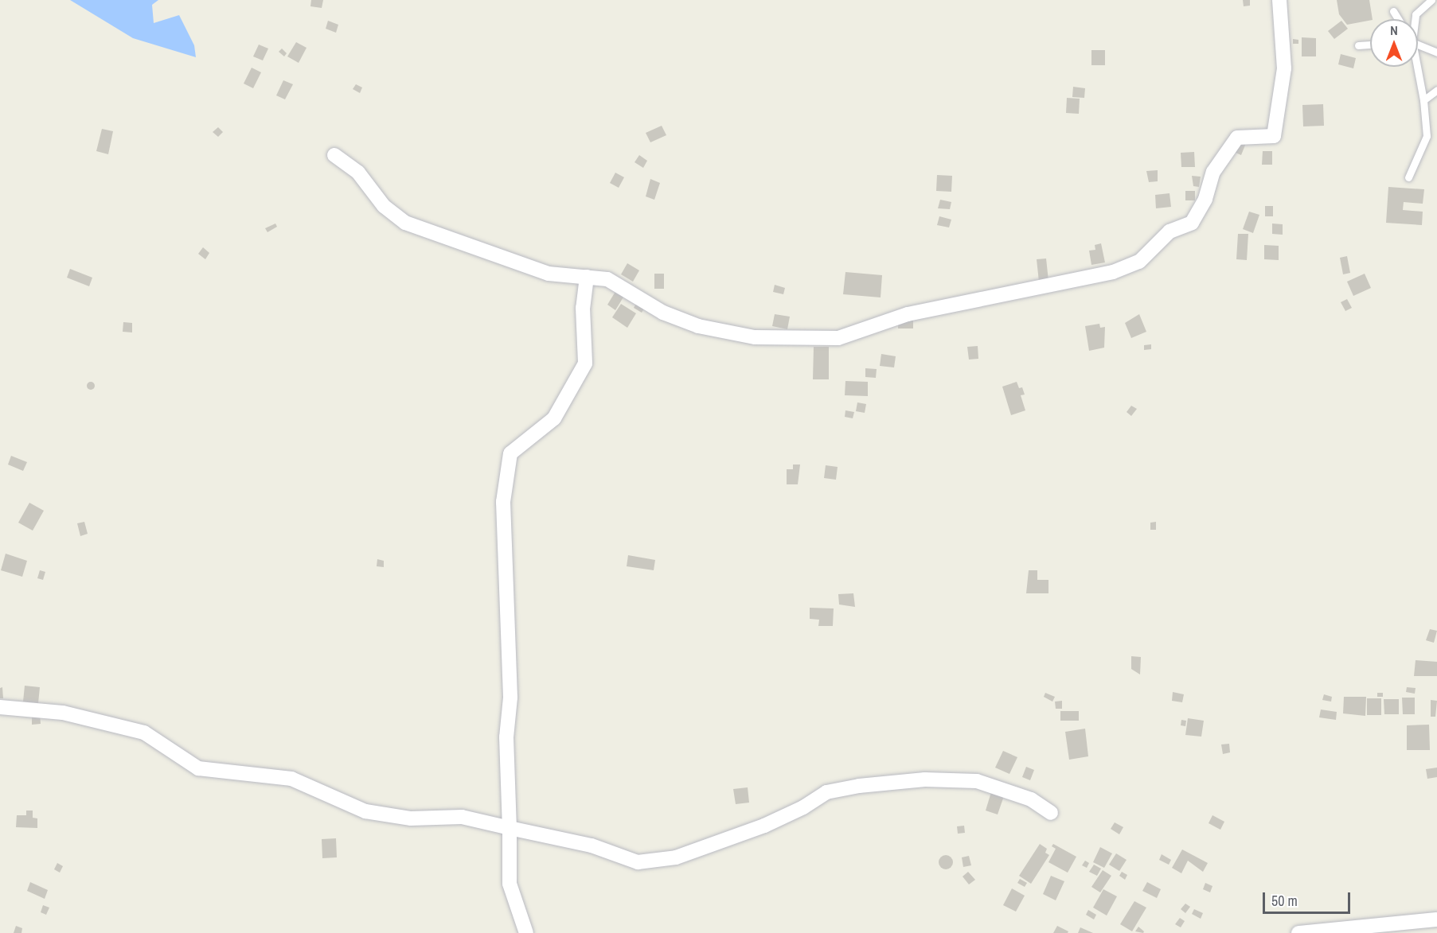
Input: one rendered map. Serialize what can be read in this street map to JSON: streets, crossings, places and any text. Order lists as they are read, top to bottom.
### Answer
{
  "scale_bar": "50 m",
  "north": "top"
}
